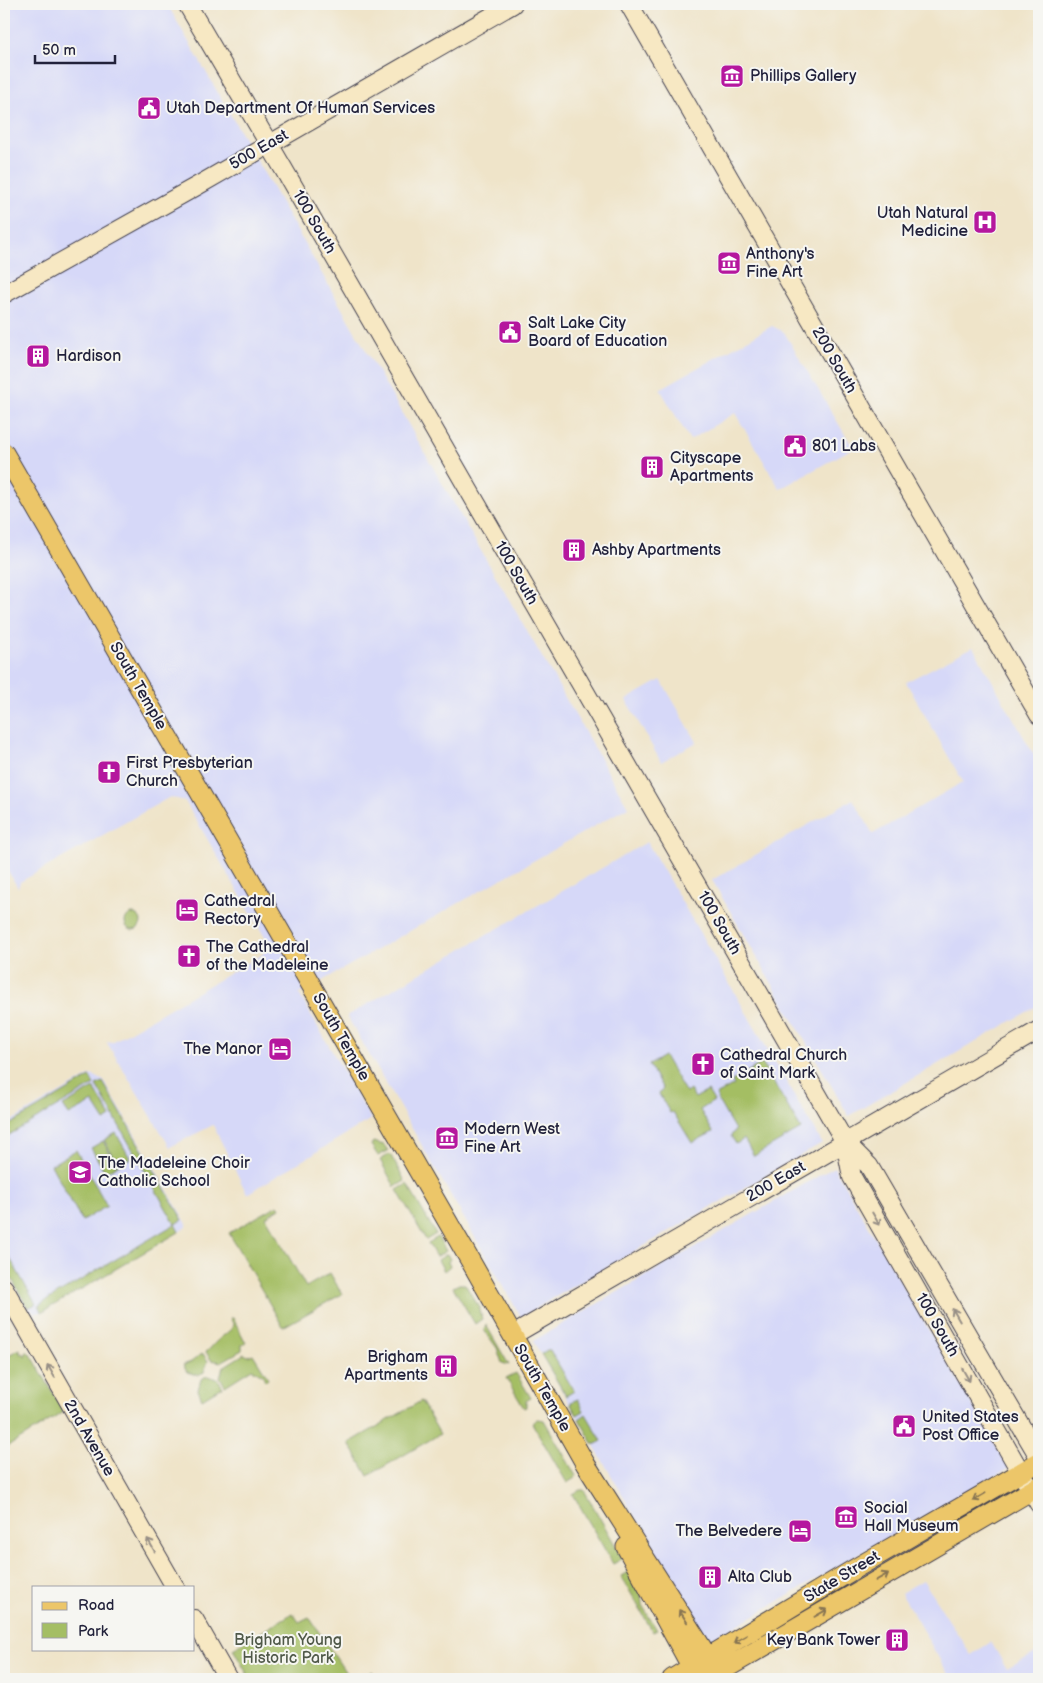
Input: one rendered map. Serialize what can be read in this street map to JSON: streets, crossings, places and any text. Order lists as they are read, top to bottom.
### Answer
{
  "streets": {
    "main road": ["South Temple", "State Street"],
    "street": [
      "500 East",
      "100 South",
      "200 South",
      "200 East",
      "2nd Avenue"
    ]
  },
  "crossings": [
    ["500 East", "100 South"],
    ["100 South", "200 East"],
    ["100 South", "State Street"],
    ["South Temple", "200 East"],
    ["South Temple", "State Street"]
  ],
  "one_way": ["2nd Avenue"],
  "parks": ["Brigham Young Historic Park"],
  "places": {
    "museum": [
      "Phillips Gallery",
      "Anthony's Fine Art",
      "Modern West Fine Art",
      "Social Hall Museum"
    ],
    "public building": [
      "Utah Department Of Human Services",
      "Salt Lake City Board of Education",
      "801 Labs",
      "United States Post Office"
    ],
    "hospital": ["Utah Natural Medicine"],
    "building": [
      "Hardison",
      "Cityscape Apartments",
      "Ashby Apartments",
      "Brigham Apartments",
      "Alta Club",
      "Key Bank Tower"
    ],
    "church": ["First Presbyterian Church", "The Cathedral of the Madeleine", "Cathedral Church of Saint Mark"],
    "hotel": ["Cathedral Rectory", "The Manor", "The Belvedere"],
    "school or university": ["The Madeleine Choir Catholic School"]
  },
  "legend": ["Road", "Park"],
  "scale_bar": "50 m"
}
